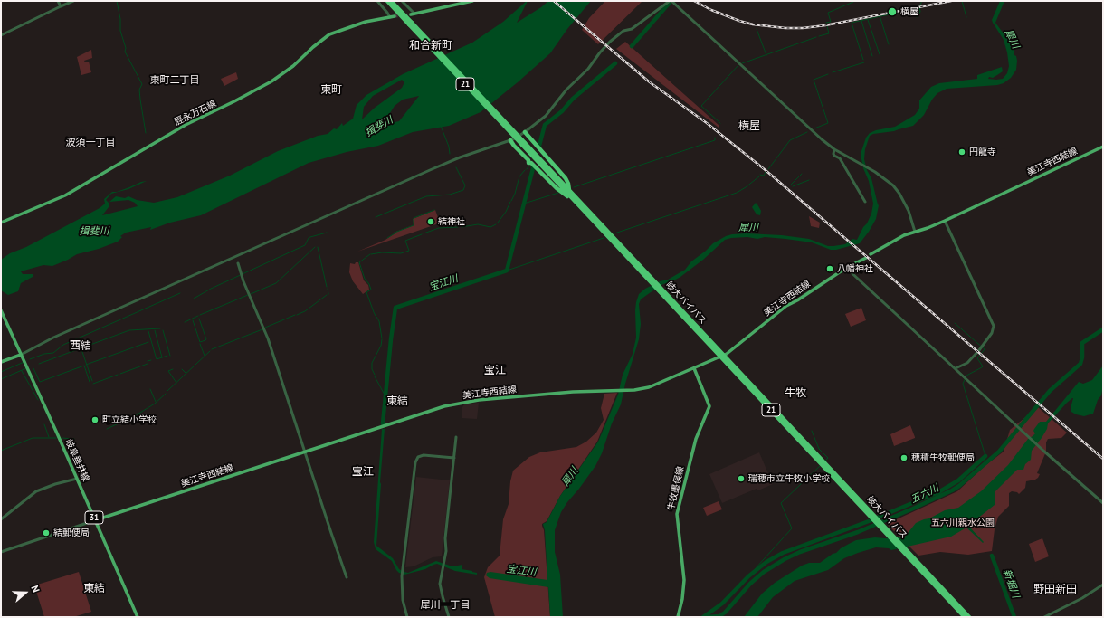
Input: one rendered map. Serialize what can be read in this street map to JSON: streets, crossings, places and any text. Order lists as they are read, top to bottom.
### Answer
{
  "streets": {
    "highway": ["21", "岐大バイパス"],
    "main road": [
      "脛永万石線",
      "美江寺西結線",
      "岐阜垂井線",
      "牛牧墨俣線",
      "31"
    ]
  },
  "crossings": [
    ["美江寺西結線", "岐大バイパス"],
    ["美江寺西結線", "岐阜垂井線"],
    ["美江寺西結線", "牛牧墨俣線"]
  ],
  "districts": [
    "和合新町",
    "東町二丁目",
    "東町",
    "横屋",
    "波須一丁目",
    "西結",
    "宝江",
    "牛牧",
    "東結",
    "宝江",
    "東結",
    "野田新田",
    "犀川一丁目"
  ],
  "water": [
    "犀川",
    "揖斐川",
    "宝江川",
    "五六川",
    "新堀川"
  ],
  "parks": ["五六川親水公園"],
  "places": [
    "横屋",
    "円龍寺",
    "結神社",
    "八幡神社",
    "町立結小学校",
    "穂積牛牧郵便局",
    "瑞穂市立牛牧小学校",
    "結郵便局"
  ],
  "north": "right"
}
